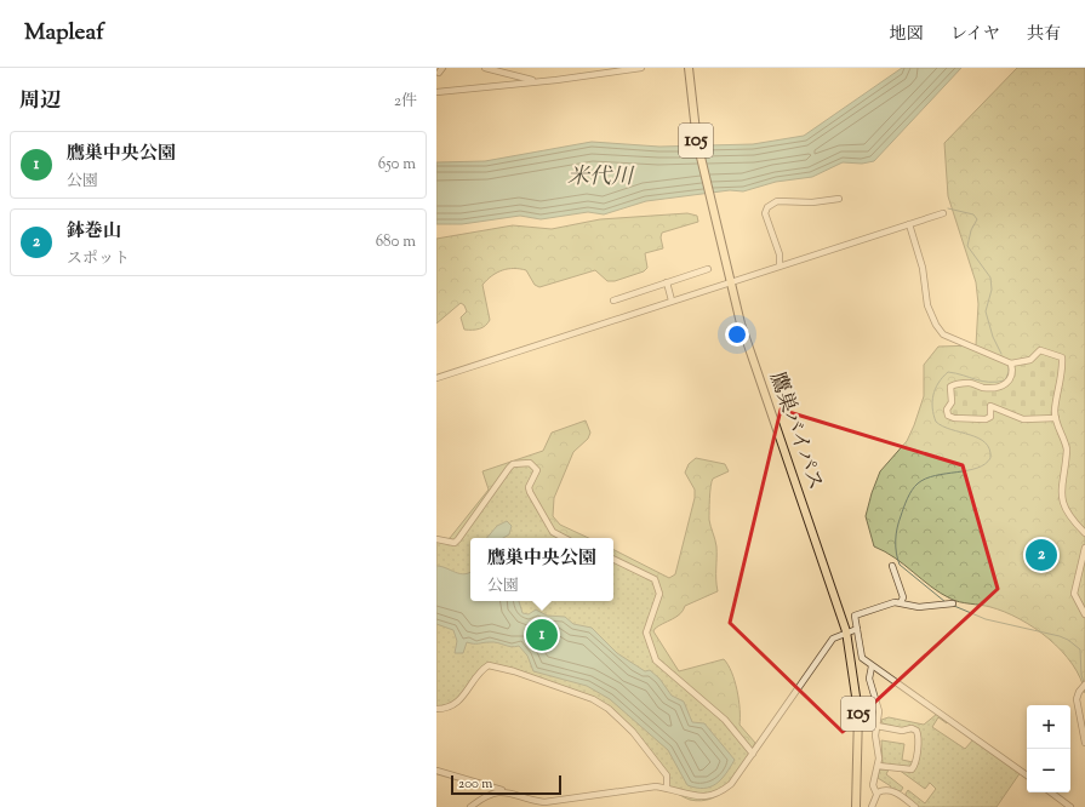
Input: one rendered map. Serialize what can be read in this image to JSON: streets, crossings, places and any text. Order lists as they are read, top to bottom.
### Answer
{
  "streets": {
    "highway": ["105", "鷹巣バイパス"]
  },
  "water": ["米代川"],
  "scale_bar": "200 m",
  "page": {
    "header": "Mapleaf",
    "nav": ["地図", "レイヤ", "共有"],
    "heading": ["周辺", "2件"],
    "list": [
      {
        "mark": "1",
        "name": "鷹巣中央公園",
        "note": "公園",
        "value": "650 m"
      },
      {
        "mark": "2",
        "name": "鉢巻山",
        "note": "スポット",
        "value": "680 m"
      }
    ],
    "pins": ["2", "1"],
    "popup": ["鷹巣中央公園", "公園"],
    "map_buttons": ["+", "−"],
    "scale": "200 m"
  }
}
